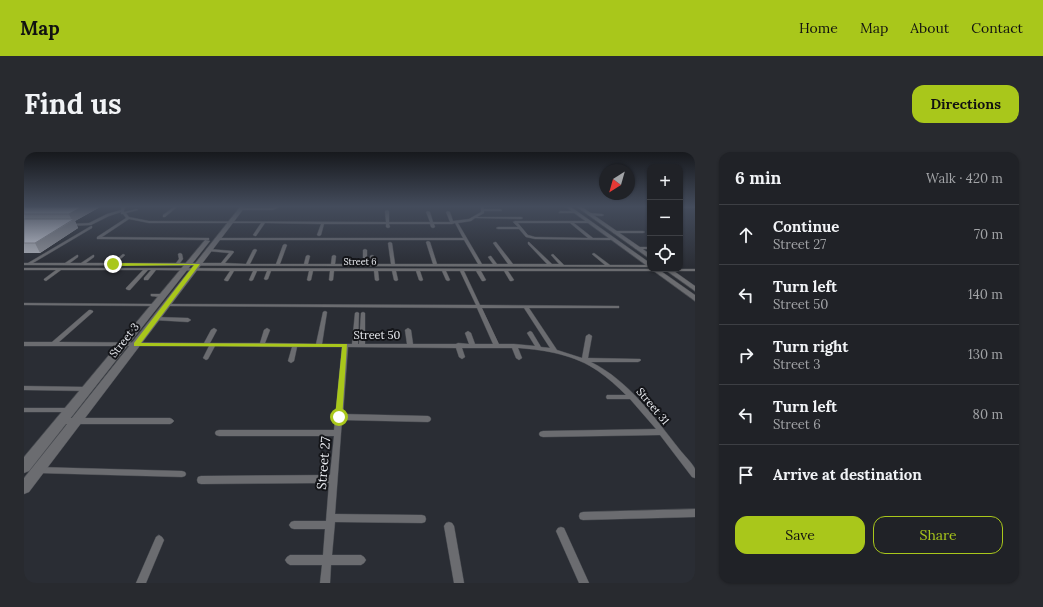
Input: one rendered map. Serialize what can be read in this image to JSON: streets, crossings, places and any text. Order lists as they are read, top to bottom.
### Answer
{
  "streets": {
    "street": ["Street 3"],
    "lane": [
      "Street 6",
      "Street 50",
      "Street 31",
      "Street 27"
    ]
  },
  "crossings": [
    ["Street 6", "Street 3"],
    ["Street 50", "Street 3"],
    ["Street 50", "Street 31"],
    ["Street 50", "Street 27"]
  ],
  "north": "bottom left",
  "page": {
    "header": "Map",
    "nav": [
      "Home",
      "Map",
      "About",
      "Contact"
    ],
    "buttons": [
      "Directions",
      ["Save", "Share"]
    ],
    "title": "Find us",
    "heading": ["6 min", "Walk · 420 m"],
    "map_buttons": ["+", "−"],
    "list": [
      ["Continue", "Street 27", "70 m"],
      ["Turn left", "Street 50", "140 m"],
      ["Turn right", "Street 3", "130 m"],
      ["Turn left", "Street 6", "80 m"],
      "Arrive at destination"
    ]
  }
}
